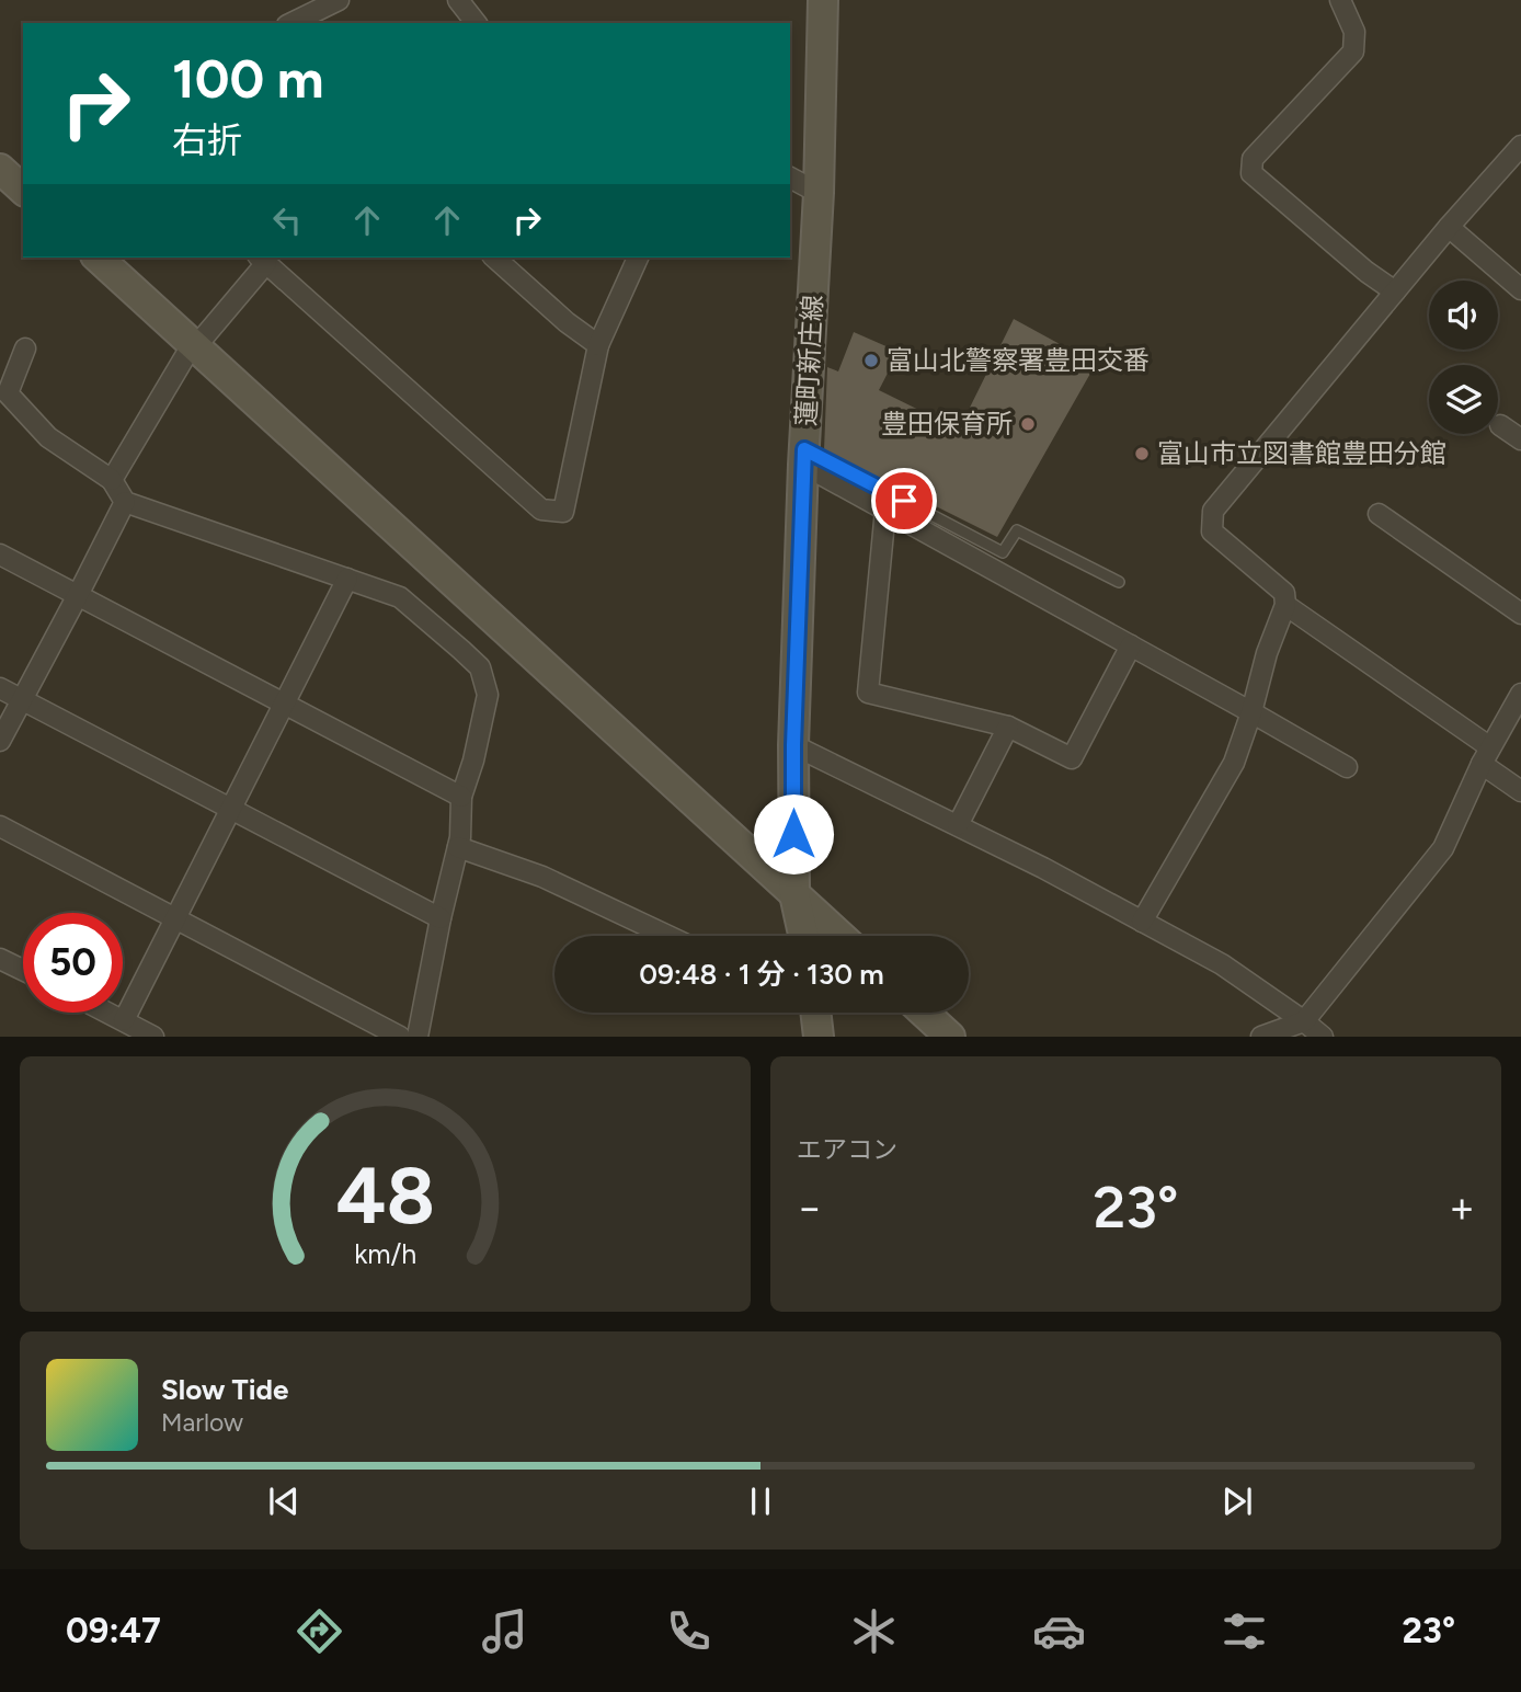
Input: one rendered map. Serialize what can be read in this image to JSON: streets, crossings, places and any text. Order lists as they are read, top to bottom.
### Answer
{
  "streets": {
    "street": ["蓮町新庄線"]
  },
  "places": ["富山北警察署豊田交番", "豊田保育所", "富山市立図書館豊田分館"],
  "page": {
    "turn": ["100 m", "右折"],
    "limit": "50",
    "trip": "09:48 · 1 分 · 130 m",
    "tile": "エアコン",
    "heat": ["−", "23°", "+"],
    "song": ["Slow Tide", "Marlow"],
    "tabs": ["09:47", "23°"],
    "gauge": ["48", "km/h"]
  }
}
